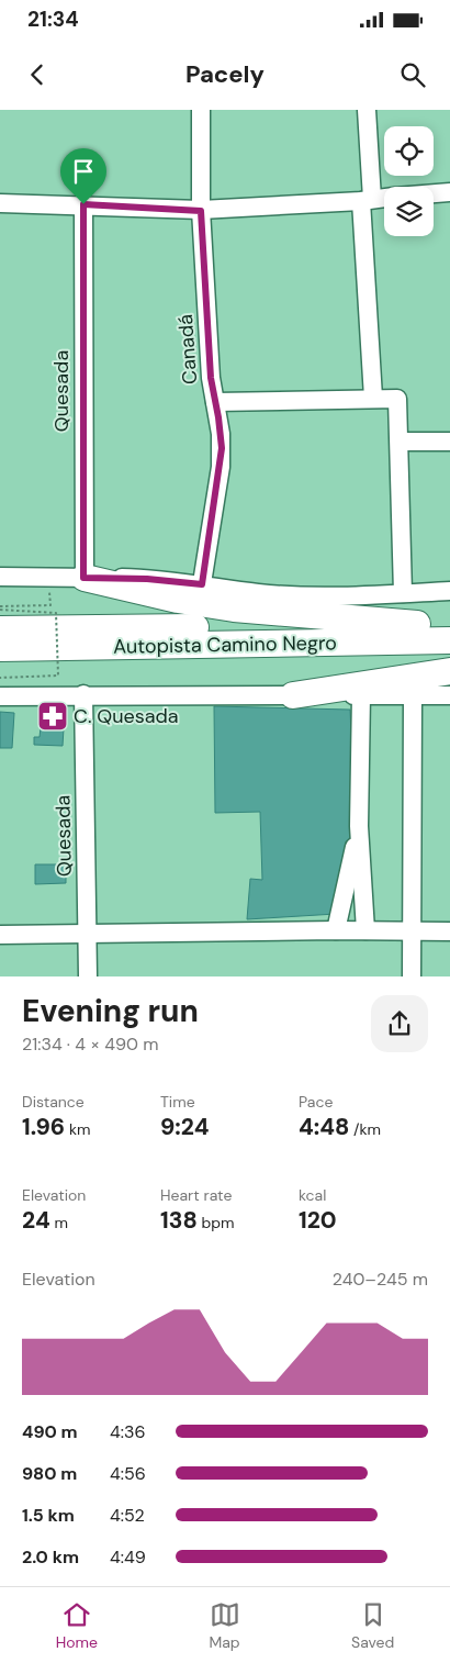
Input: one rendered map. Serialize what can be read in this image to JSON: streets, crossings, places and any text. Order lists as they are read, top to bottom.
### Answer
{
  "streets": {
    "highway": ["Autopista Camino Negro"],
    "street": ["Canadá", "Quesada"]
  },
  "places": {
    "pharmacy": ["C. Quesada"]
  },
  "page": {
    "status": "21:34",
    "header": "Pacely",
    "heading": ["Evening run", "21:34 · 4 × 490 m"],
    "stats": [
      ["Distance", "1.96 km"],
      ["Time", "9:24"],
      ["Pace", "4:48 /km"],
      ["Elevation", "24 m"],
      ["Heart rate", "138 bpm"],
      ["kcal", "120"]
    ],
    "chart": ["Elevation", "240–245 m"],
    "list": [
      {
        "name": "490 m",
        "note": "4:36"
      },
      {
        "name": "980 m",
        "note": "4:56"
      },
      {
        "name": "1.5 km",
        "note": "4:52"
      },
      {
        "name": "2.0 km",
        "note": "4:49"
      }
    ],
    "tabs": ["Home", "Map", "Saved"]
  }
}
